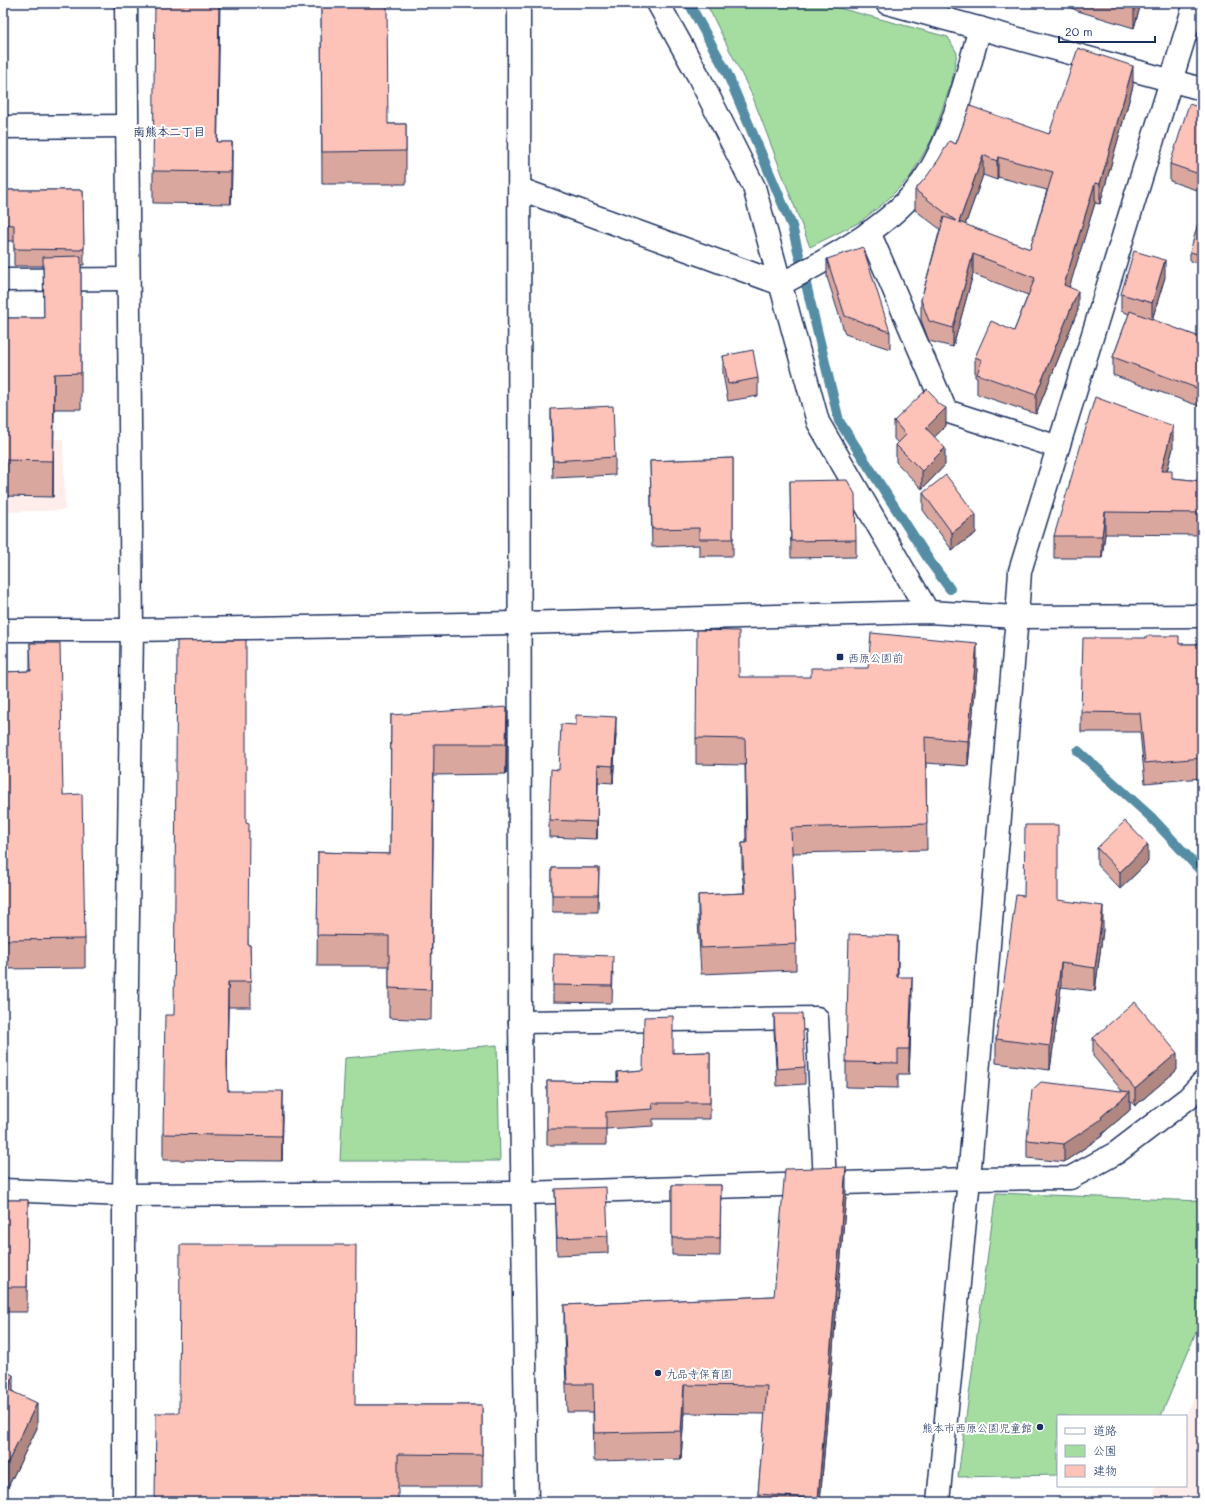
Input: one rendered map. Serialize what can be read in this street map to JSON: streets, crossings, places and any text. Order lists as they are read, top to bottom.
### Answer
{
  "districts": ["南熊本二丁目"],
  "places": {
    "transit": ["西原公園前"],
    "other": ["九品寺保育園", "熊本市西原公園児童館"]
  },
  "legend": ["道路", "公園", "建物"],
  "scale_bar": "20 m"
}
